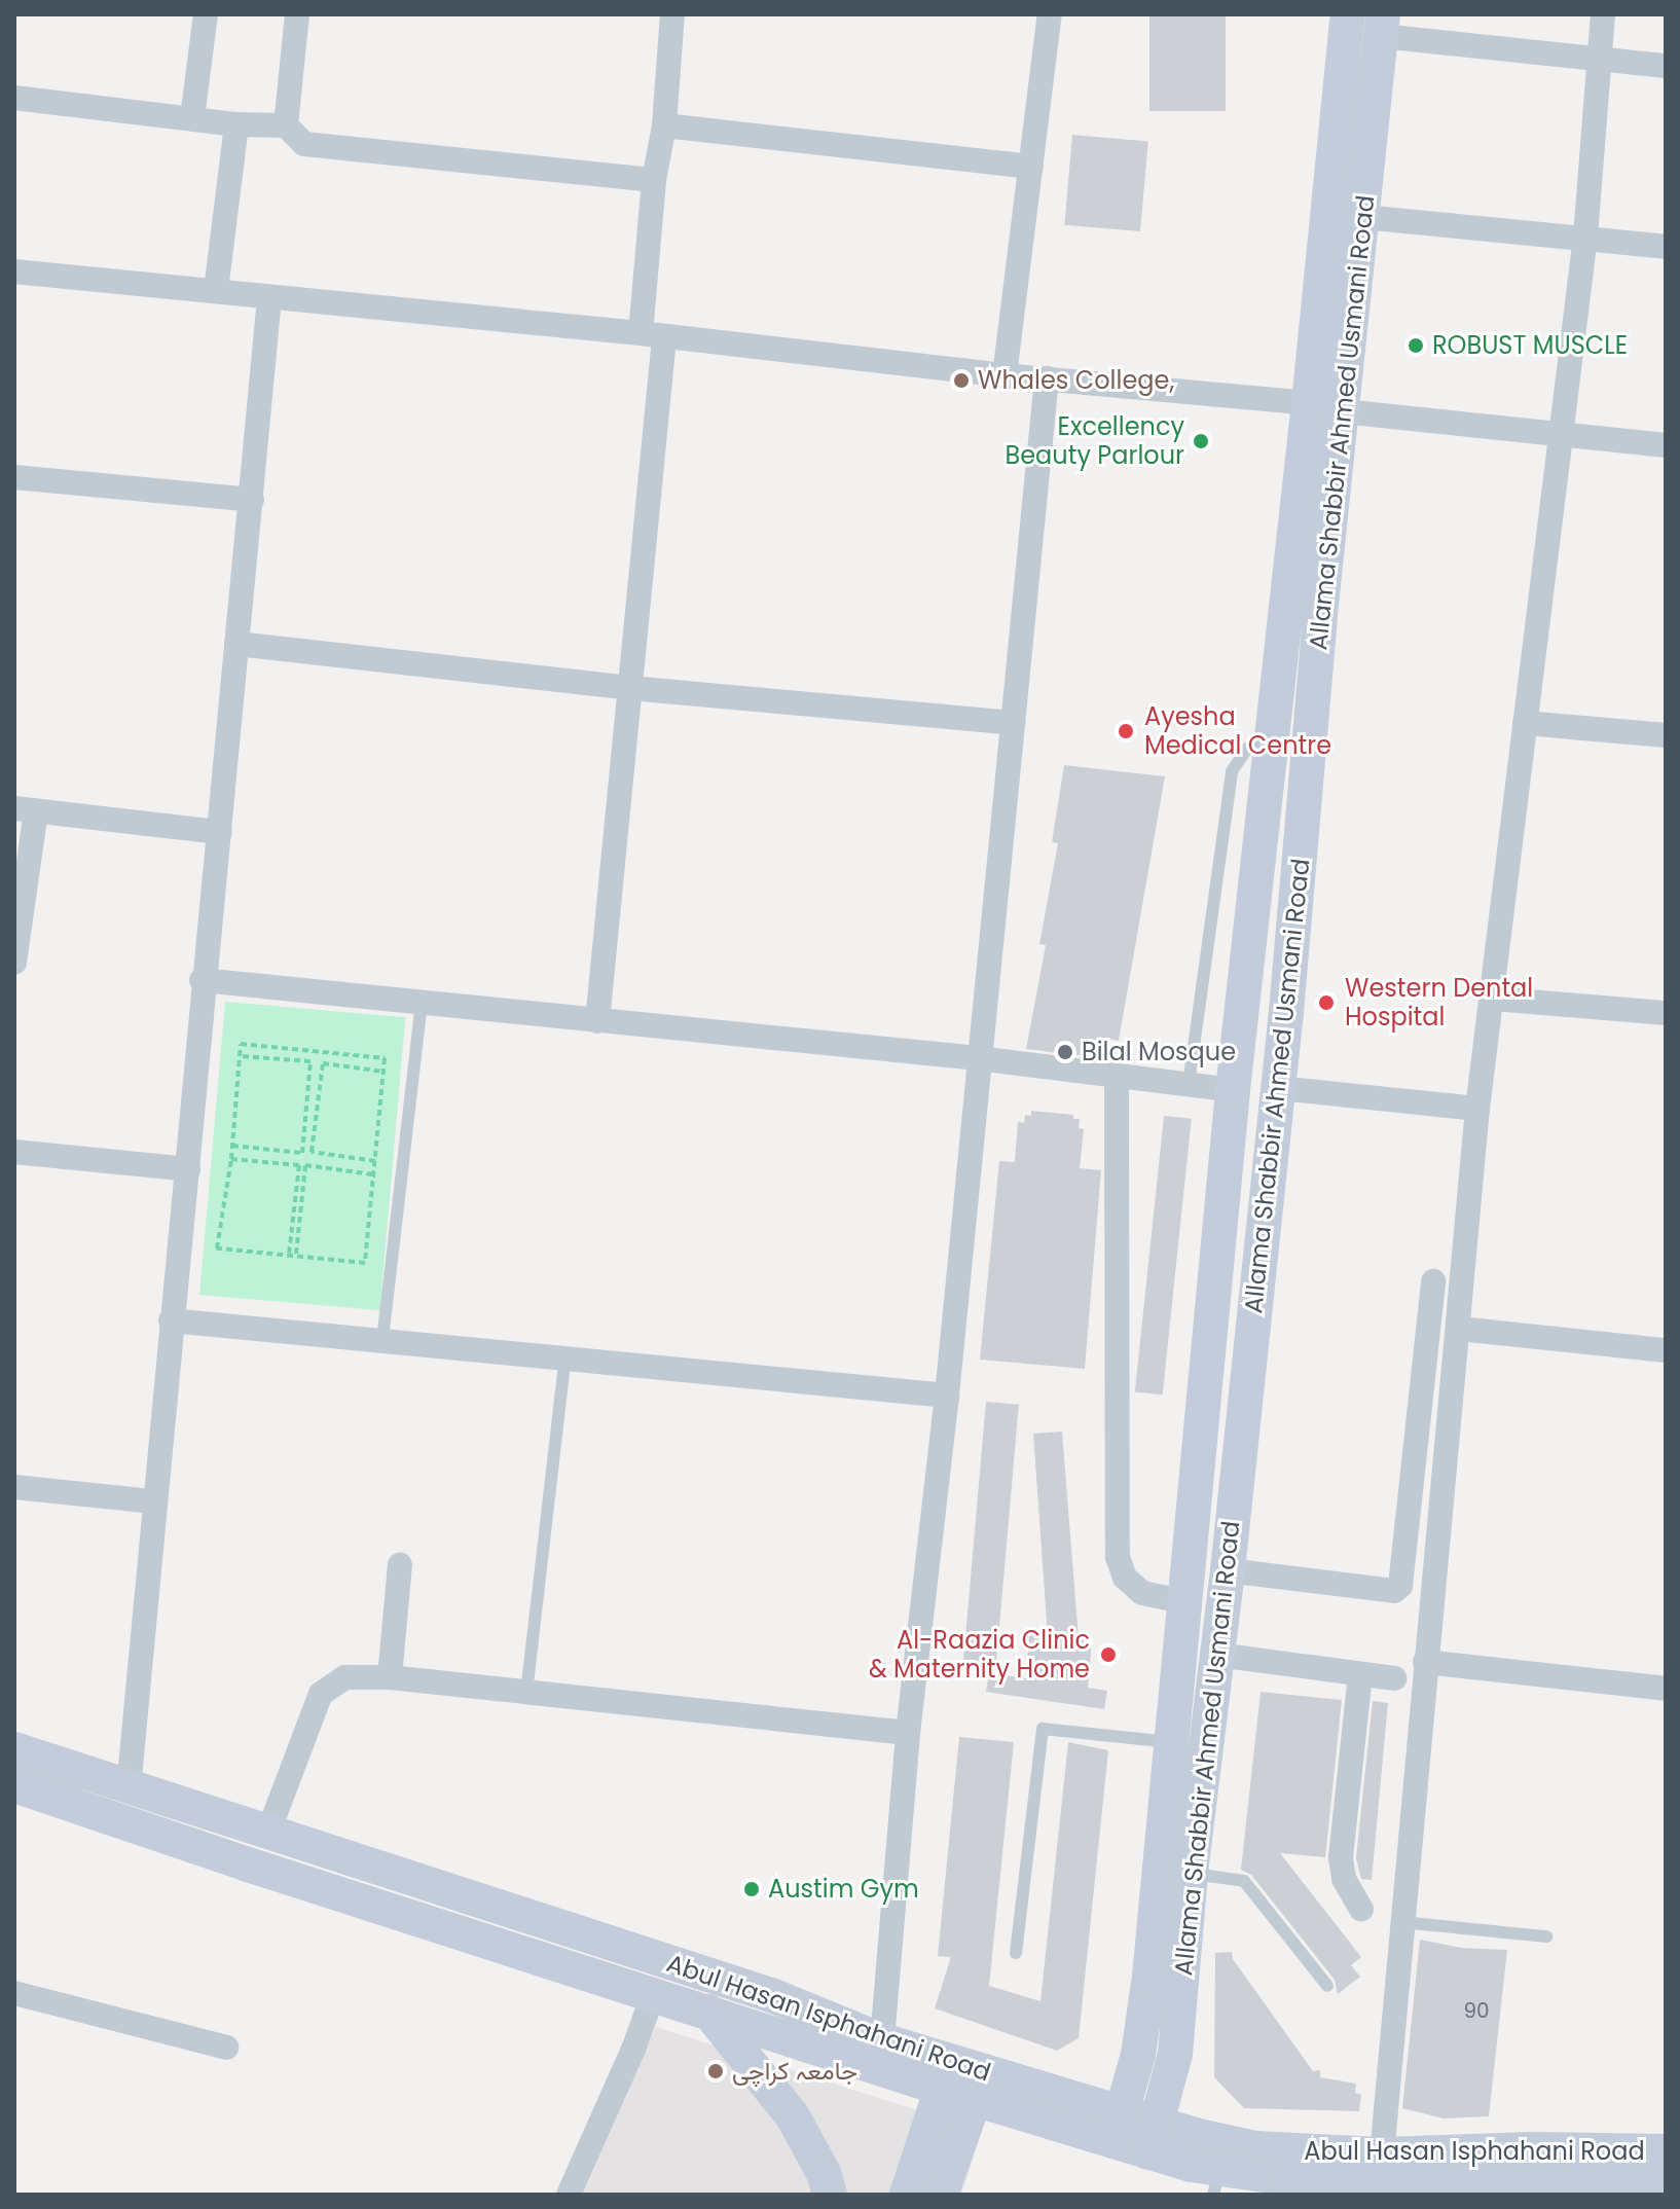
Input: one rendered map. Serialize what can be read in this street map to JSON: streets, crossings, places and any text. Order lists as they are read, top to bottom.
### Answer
{
  "streets": {
    "main road": ["Allama Shabbir Ahmed Usmani Road", "Abul Hasan Isphahani Road"]
  },
  "crossings": [
    ["Allama Shabbir Ahmed Usmani Road", "Abul Hasan Isphahani Road"]
  ],
  "places": [
    "ROBUST MUSCLE",
    "Whales College,",
    "Excellency Beauty Parlour",
    "Ayesha Medical Centre",
    "Western Dental Hospital",
    "Bilal Mosque",
    "Al-Raazia Clinic & Maternity Home",
    "Austim Gym",
    "جامعہ کراچی"
  ],
  "house_numbers": ["90"]
}
